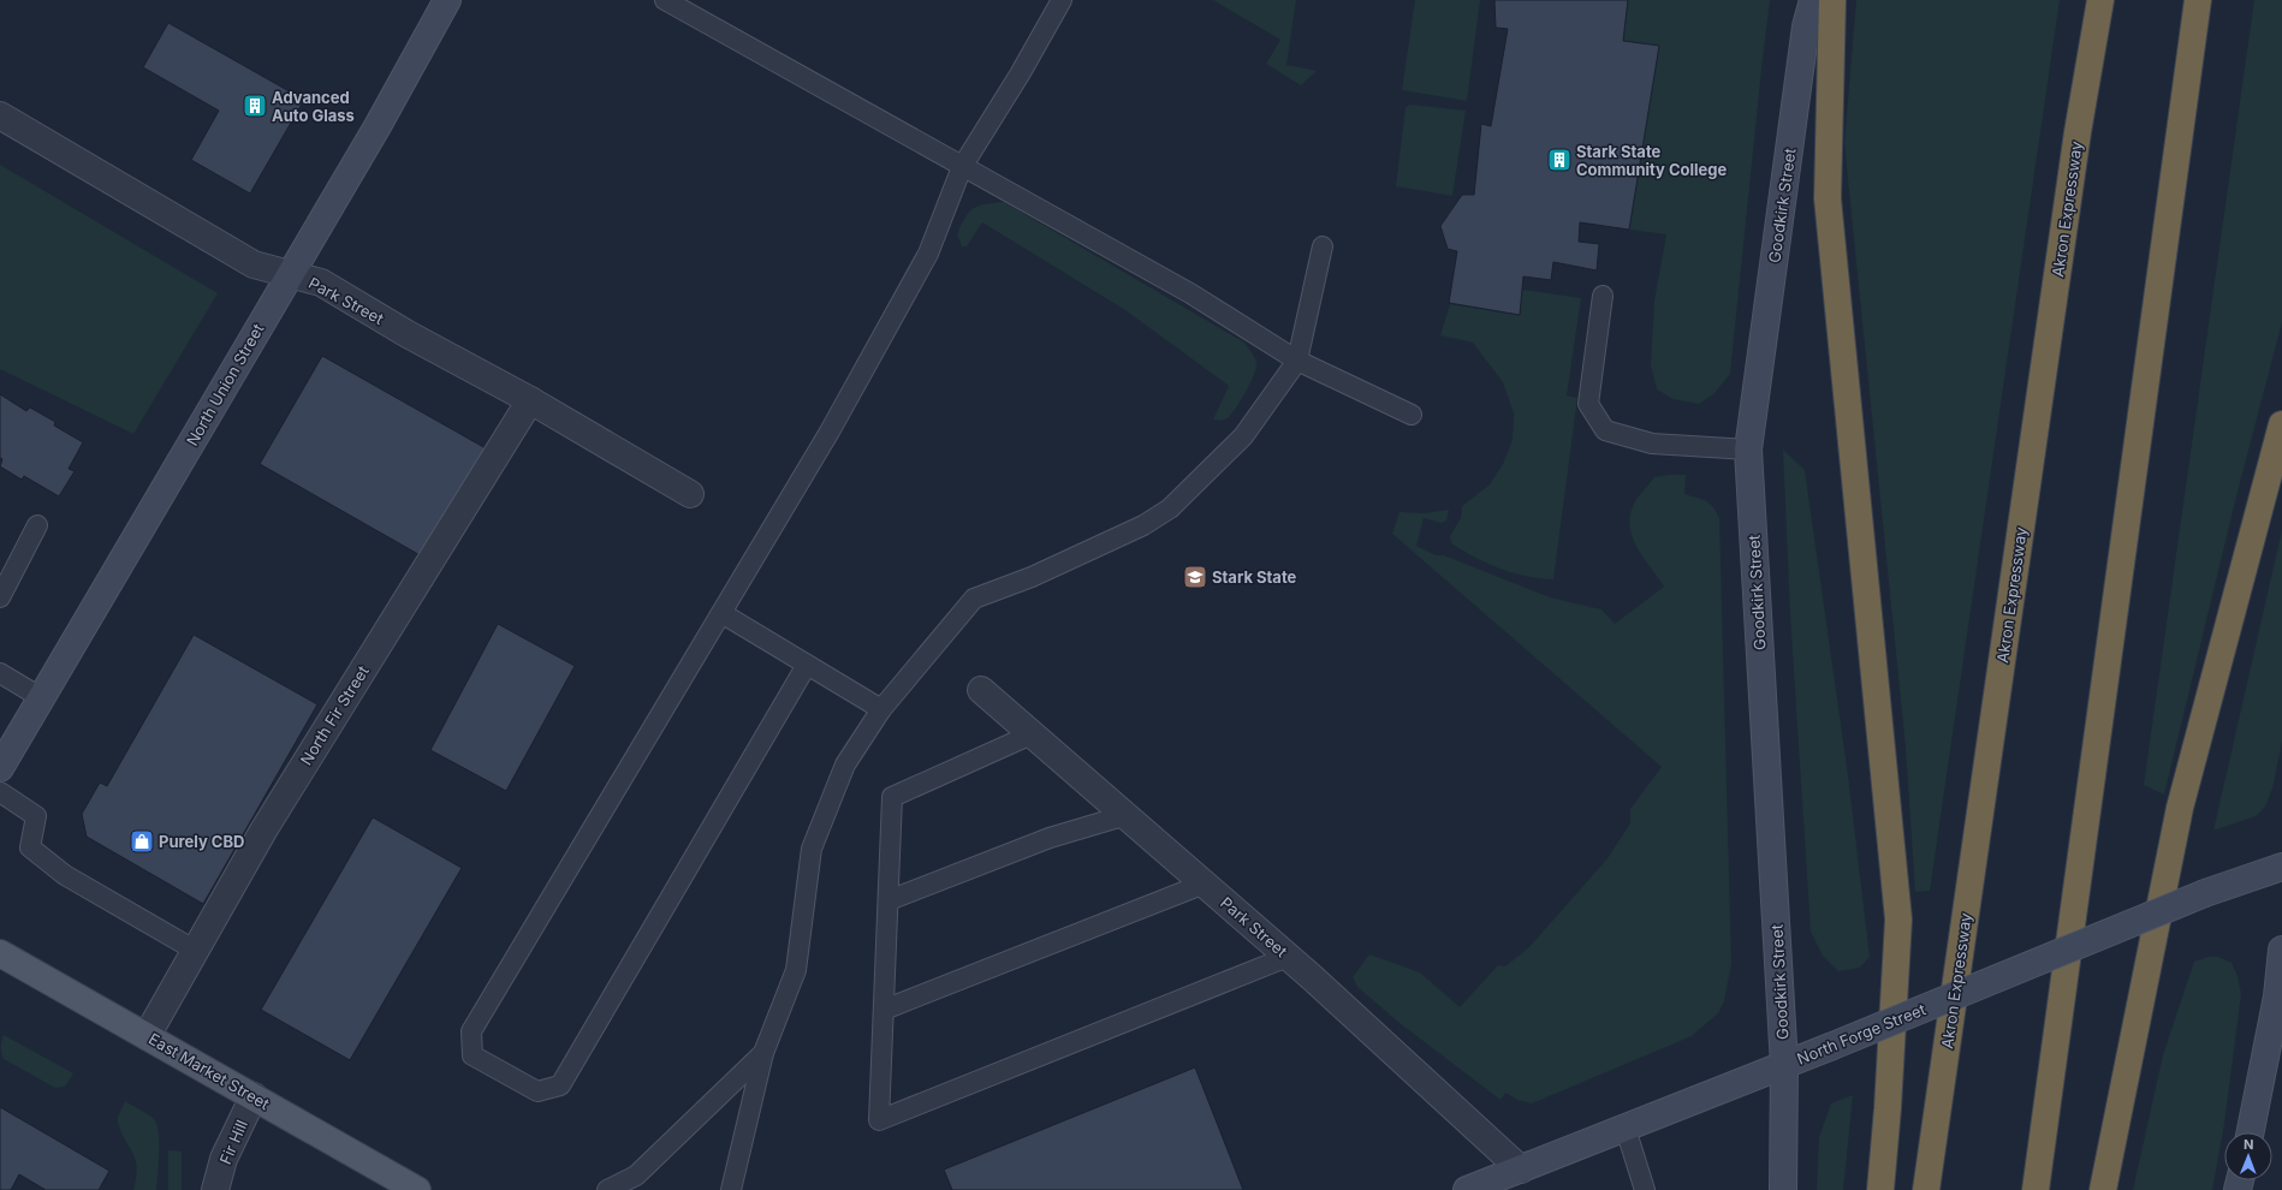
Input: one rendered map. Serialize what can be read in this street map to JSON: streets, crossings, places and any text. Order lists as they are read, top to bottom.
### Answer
{
  "streets": {
    "highway": ["Akron Expressway"],
    "main road": ["East Market Street"],
    "street": [
      "Goodkirk Street",
      "Park Street",
      "North Union Street",
      "North Fir Street",
      "North Forge Street",
      "Fir Hill"
    ]
  },
  "crossings": [
    ["Goodkirk Street", "North Forge Street"],
    ["Park Street", "North Union Street"],
    ["Park Street", "North Fir Street"],
    ["Park Street", "North Forge Street"],
    ["North Fir Street", "East Market Street"],
    ["East Market Street", "Fir Hill"]
  ],
  "places": {
    "building": ["Advanced Auto Glass", "Stark State Community College"],
    "school or university": ["Stark State"],
    "shop": ["Purely CBD"]
  },
  "north": "top"
}
